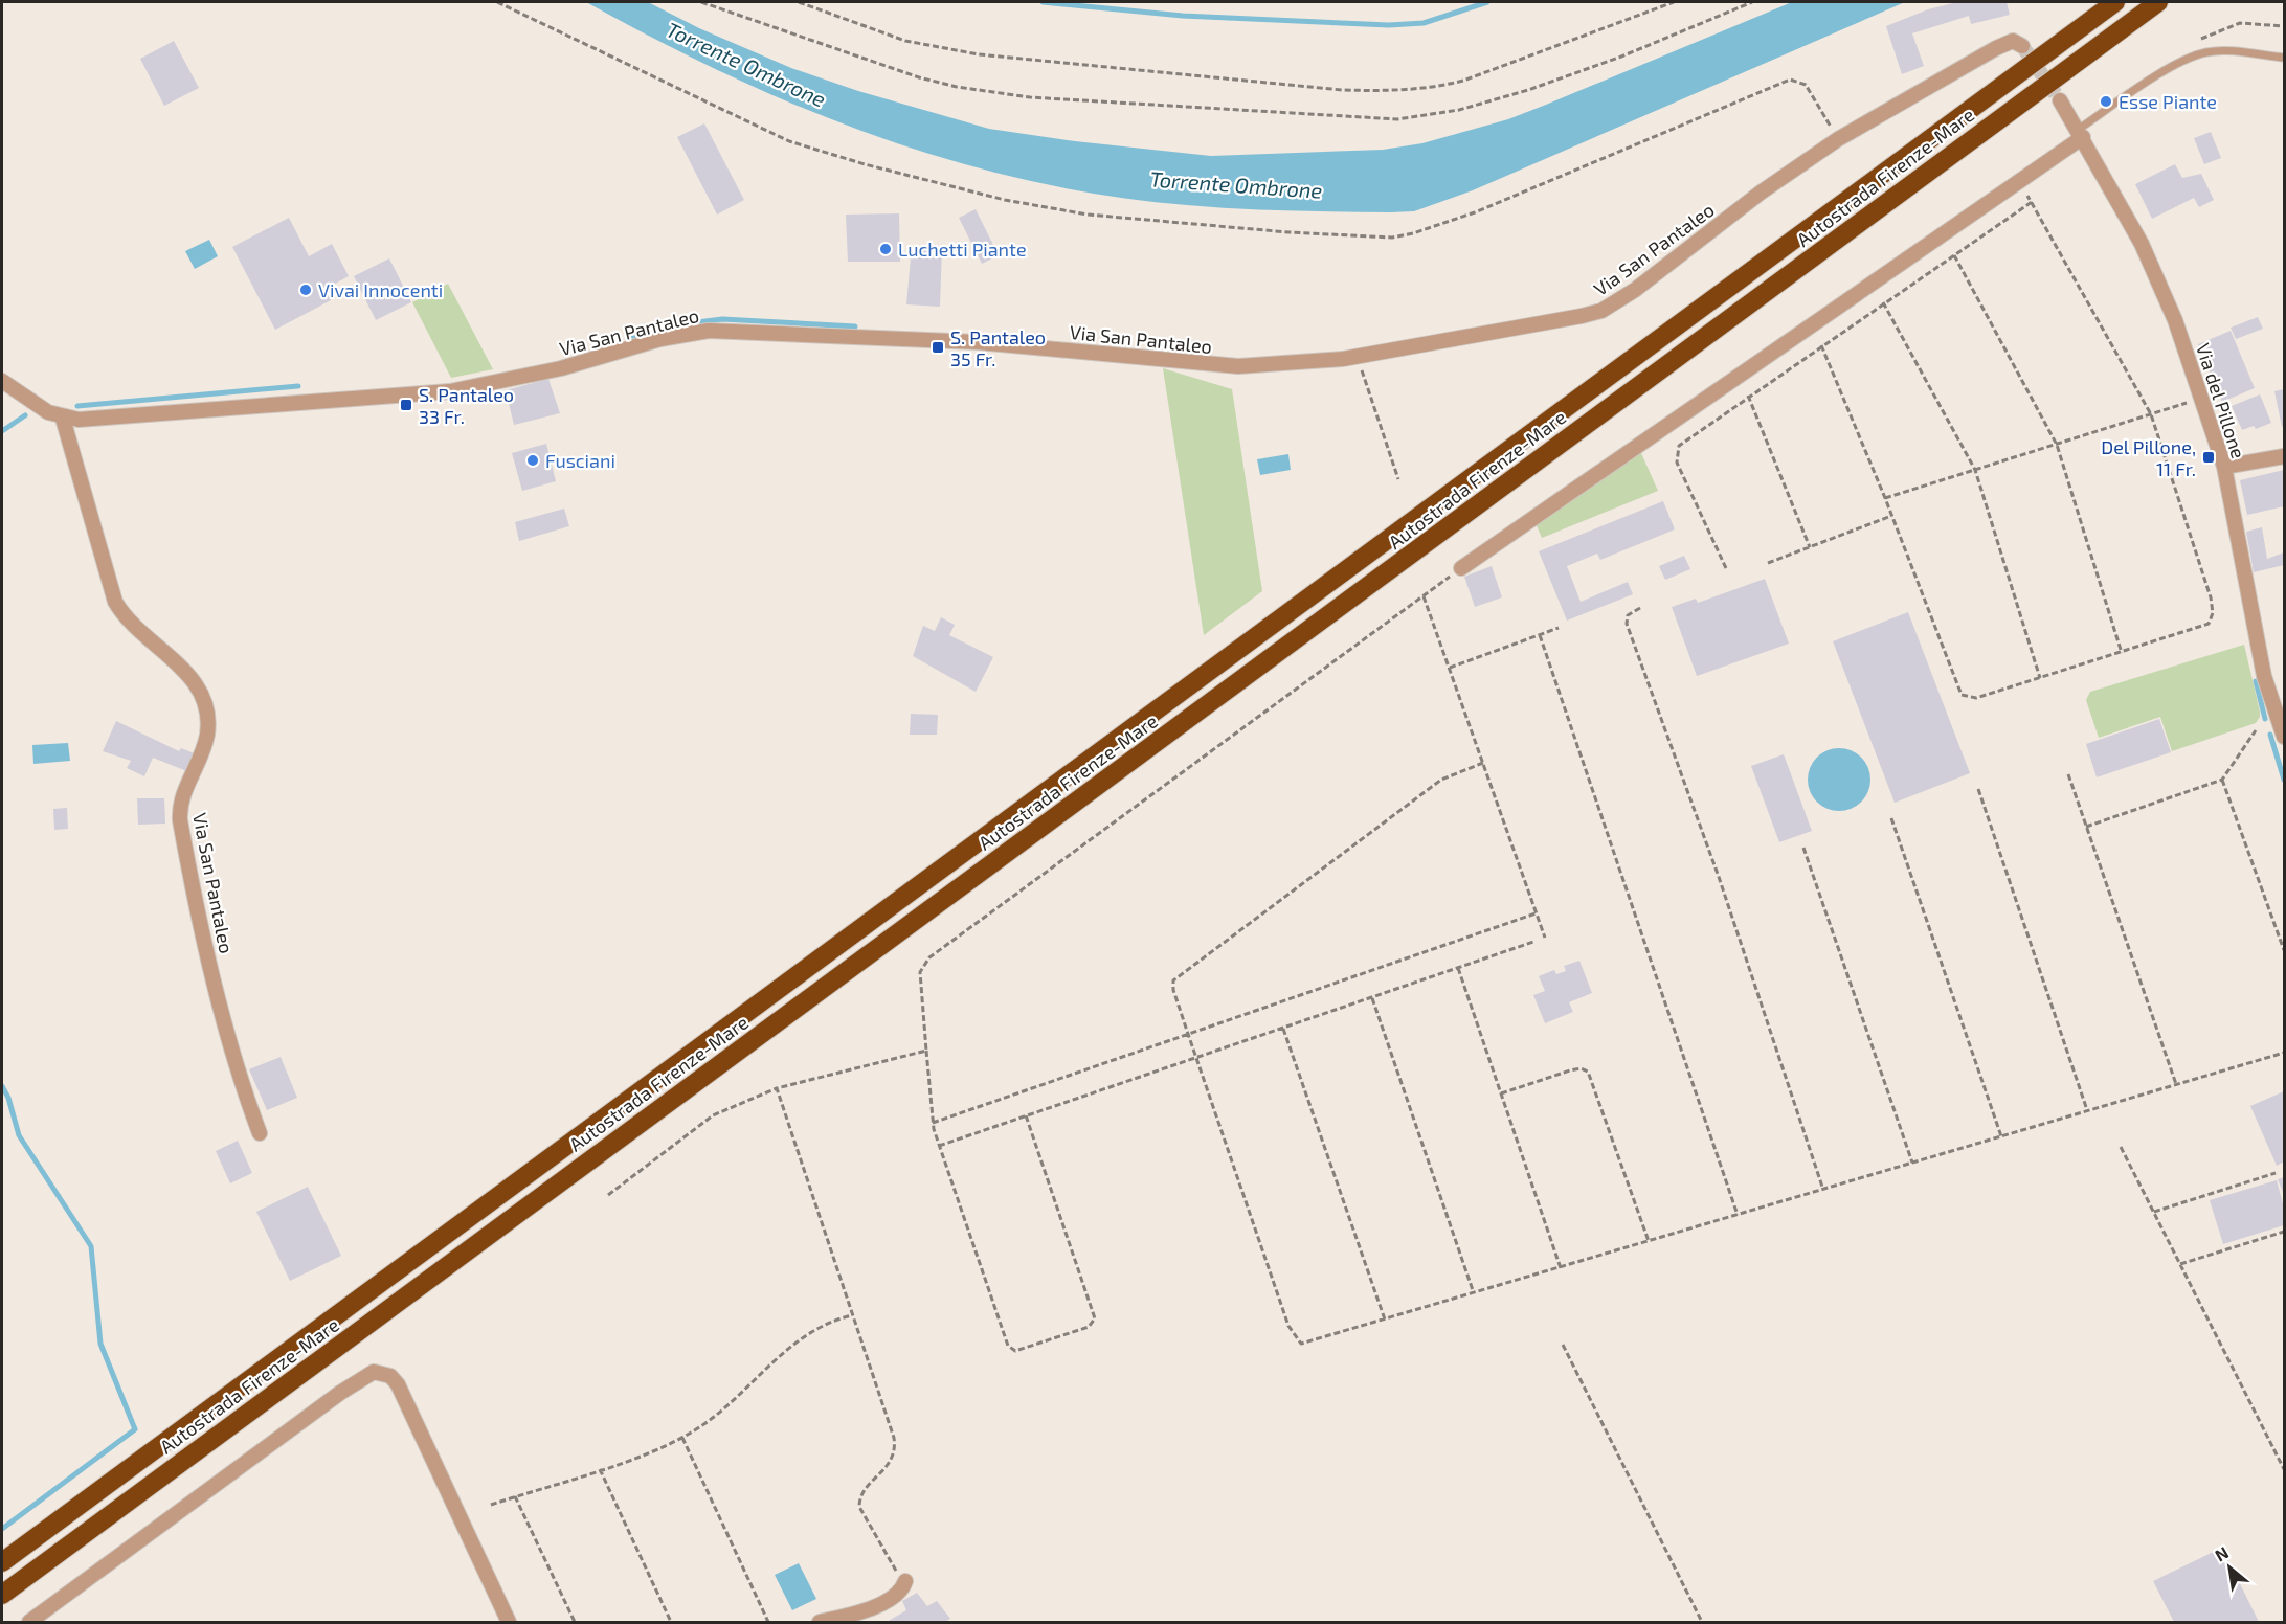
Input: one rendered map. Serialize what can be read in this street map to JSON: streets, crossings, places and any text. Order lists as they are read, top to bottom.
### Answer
{
  "streets": {
    "highway": ["Autostrada Firenze-Mare"],
    "street": ["Via San Pantaleo", "Via del Pillone"]
  },
  "water": ["Torrente Ombrone"],
  "places": {
    "other": [
      "Esse Piante",
      "Luchetti Piante",
      "Vivai Innocenti",
      "Fusciani"
    ],
    "transit": ["S. Pantaleo 35 Fr.", "S. Pantaleo 33 Fr.", "Del Pillone, 11 Fr."]
  },
  "north": "top left"
}
